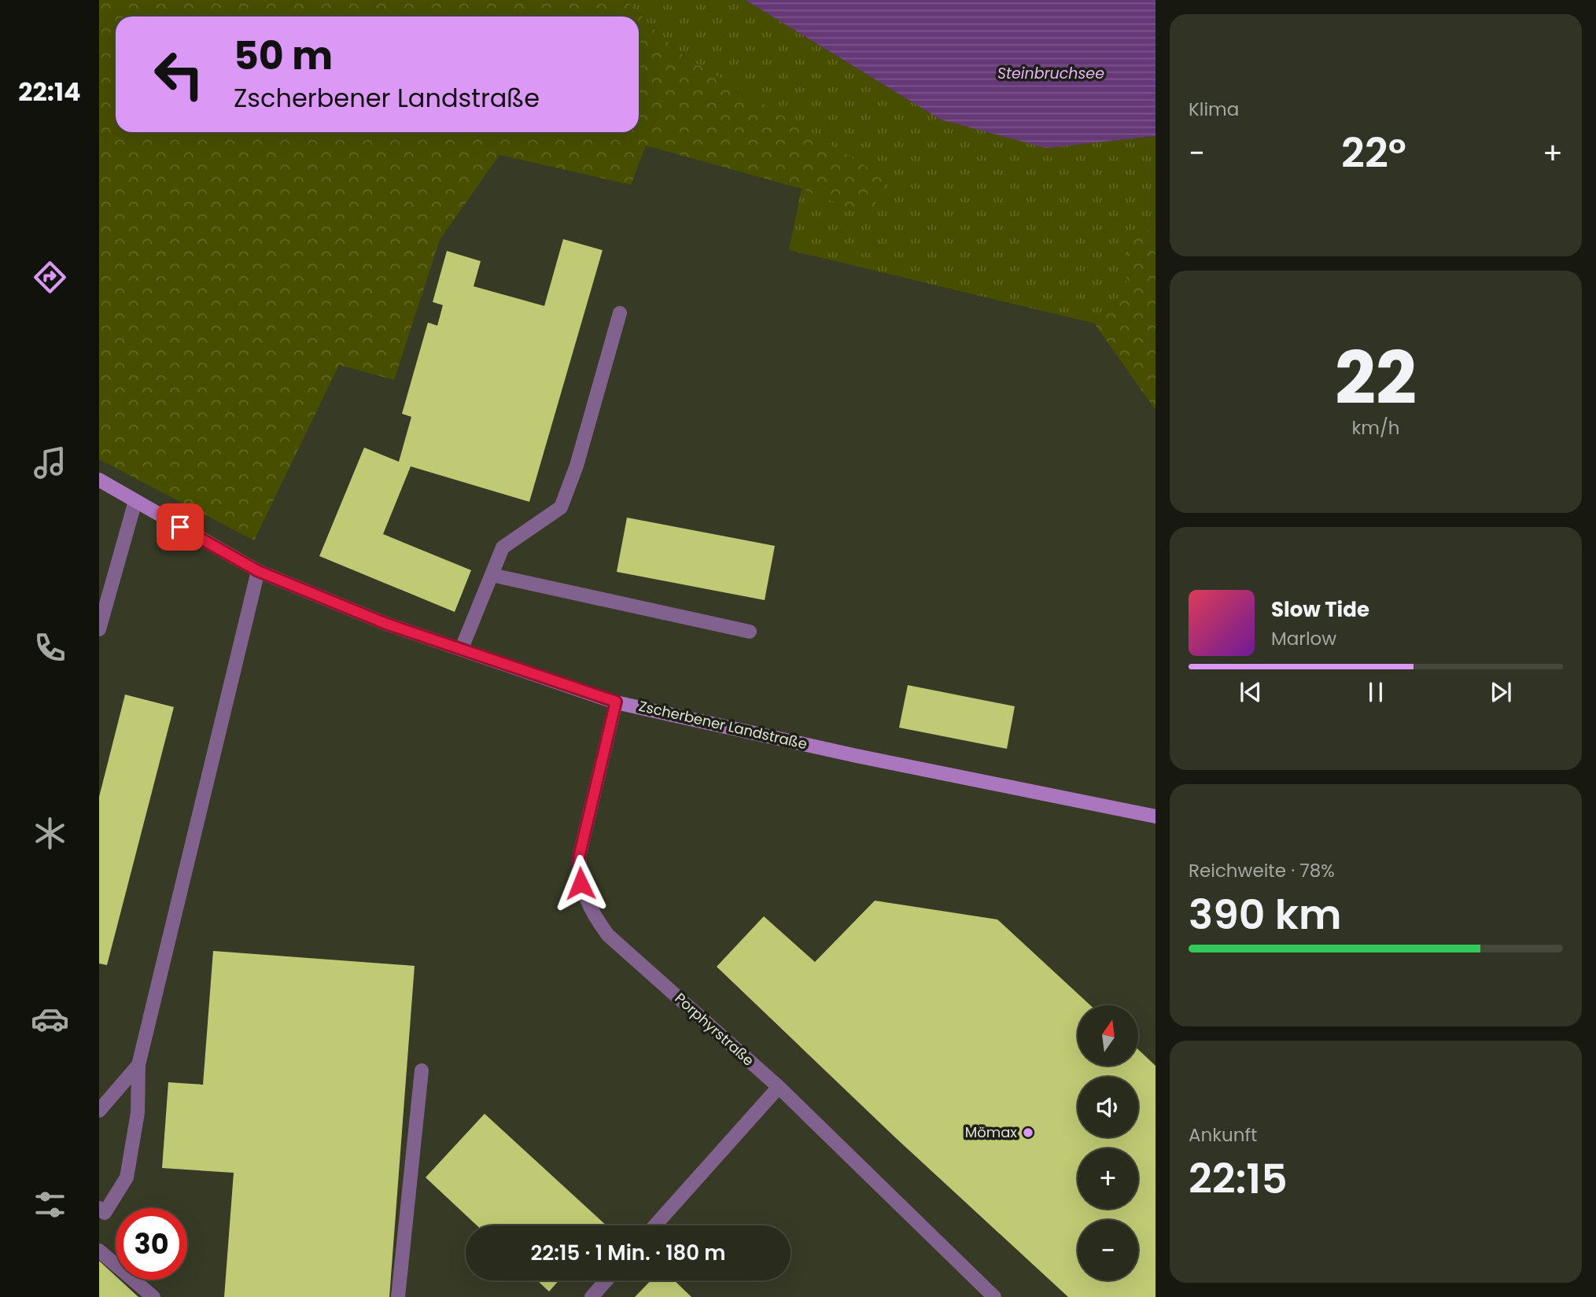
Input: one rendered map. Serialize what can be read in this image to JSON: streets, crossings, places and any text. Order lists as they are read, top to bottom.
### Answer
{
  "streets": {
    "street": ["Zscherbener Landstraße", "Porphyrstraße"]
  },
  "crossings": [
    ["Zscherbener Landstraße", "Porphyrstraße"]
  ],
  "water": ["Steinbruchsee"],
  "places": ["Mömax"],
  "north": "top",
  "page": {
    "tabs": "22:14",
    "tile": [
      "Klima",
      ["22", "km/h"],
      ["Reichweite · 78%", "390 km"],
      ["Ankunft", "22:15"]
    ],
    "turn": ["50 m", "Zscherbener Landstraße"],
    "heat": ["−", "22°", "+"],
    "song": ["Slow Tide", "Marlow"],
    "map_buttons": ["+", "−"],
    "limit": "30",
    "trip": "22:15 · 1 Min. · 180 m"
  }
}
